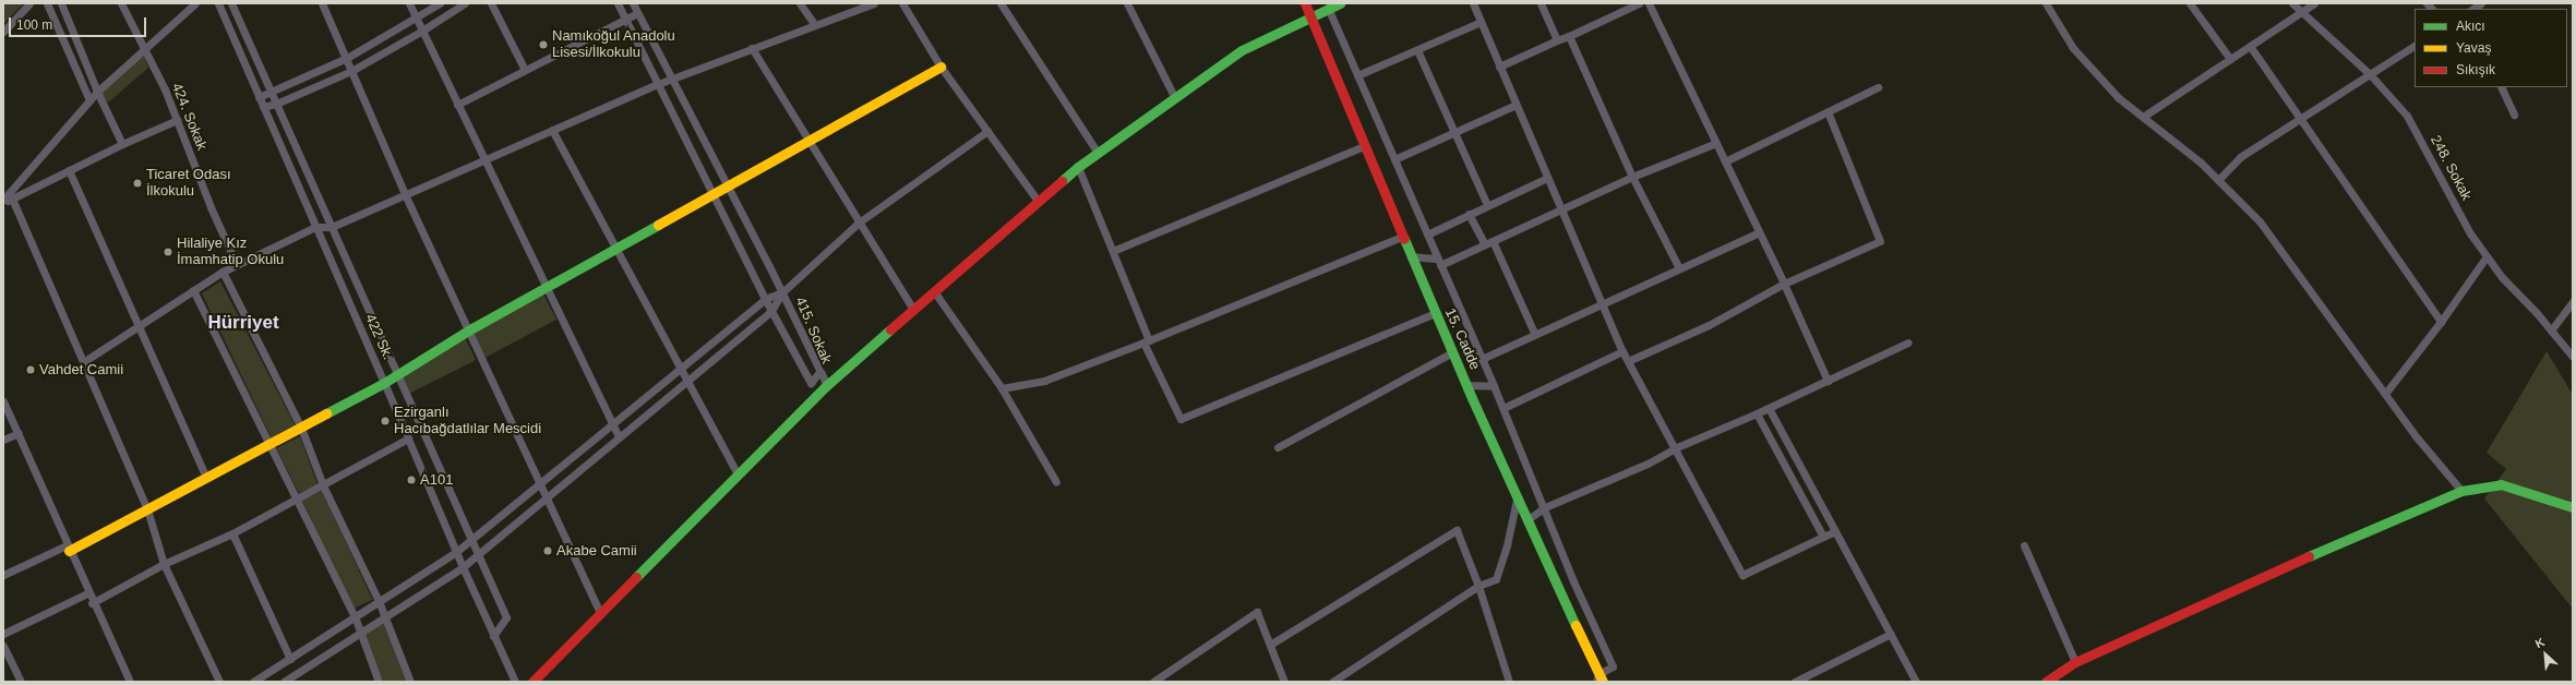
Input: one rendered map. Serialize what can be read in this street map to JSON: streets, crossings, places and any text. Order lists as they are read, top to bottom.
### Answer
{
  "streets": {
    "street": [
      "424. Sokak",
      "248. Sokak",
      "415. Sokak",
      "422 Sk.",
      "15. Cadde"
    ]
  },
  "districts": ["Hürriyet"],
  "places": [
    "Namıkoğul Anadolu Lisesi/İlkokulu",
    "Ticaret Odası İlkokulu",
    "Hilaliye Kız İmamhatip Okulu",
    "Vahdet Camii",
    "Ezirganlı Hacıbağdatlılar Mescidi",
    "A101",
    "Akabe Camii"
  ],
  "legend": ["Akıcı", "Yavaş", "Sıkışık"],
  "scale_bar": "100 m",
  "north": "top left"
}
